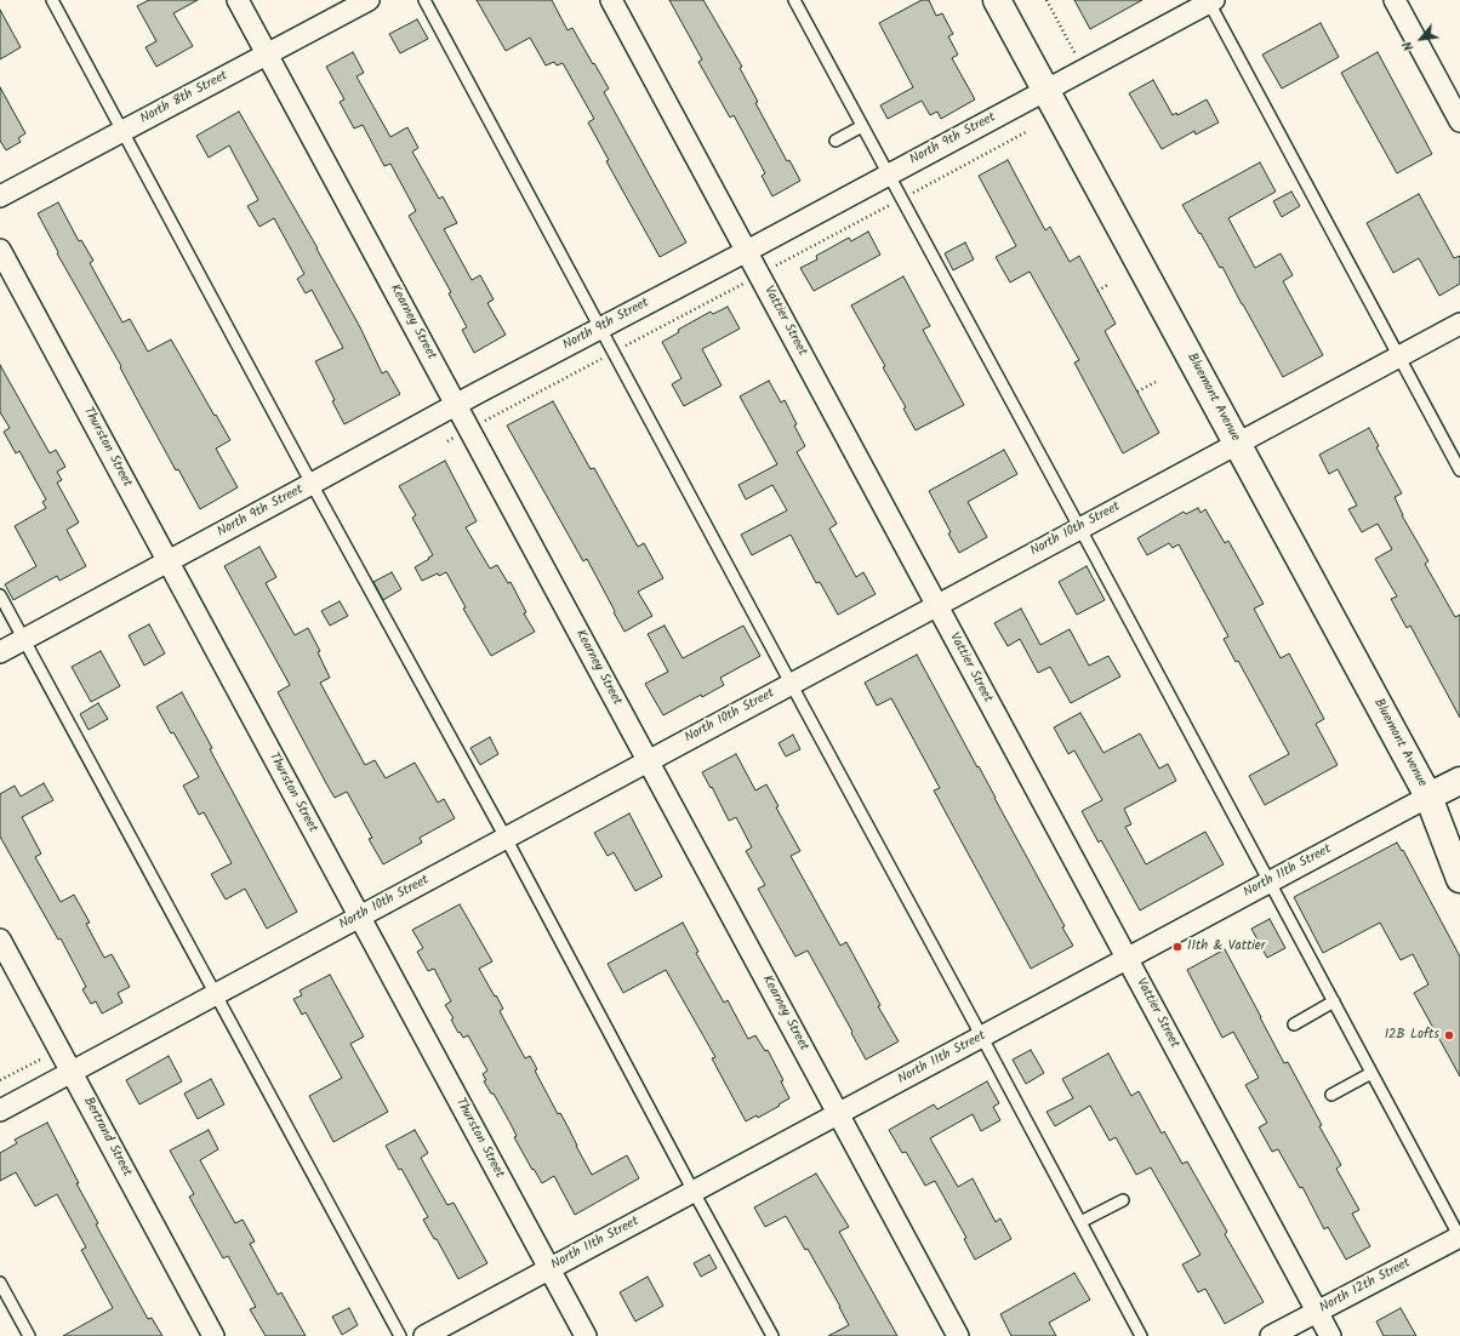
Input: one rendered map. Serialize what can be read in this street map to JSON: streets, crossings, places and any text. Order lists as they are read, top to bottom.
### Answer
{
  "streets": {
    "main road": ["Bluemont Avenue", "North 11th Street"],
    "street": [
      "North 8th Street",
      "North 9th Street",
      "Vattier Street",
      "Kearney Street",
      "Thurston Street",
      "North 10th Street",
      "Bertrand Street",
      "North 12th Street"
    ]
  },
  "crossings": [
    ["North 8th Street", "Kearney Street"],
    ["North 9th Street", "Vattier Street"],
    ["North 9th Street", "Kearney Street"],
    ["North 9th Street", "Bluemont Avenue"],
    ["North 9th Street", "Thurston Street"],
    ["Vattier Street", "North 10th Street"],
    ["Vattier Street", "North 11th Street"],
    ["Vattier Street", "North 12th Street"],
    ["Kearney Street", "North 10th Street"],
    ["Kearney Street", "North 11th Street"],
    ["Bluemont Avenue", "North 10th Street"],
    ["Bluemont Avenue", "North 11th Street"],
    ["Thurston Street", "North 10th Street"],
    ["Thurston Street", "North 11th Street"],
    ["North 10th Street", "Bertrand Street"]
  ],
  "places": ["11th & Vattier", "12B Lofts"],
  "north": "bottom left"
}
